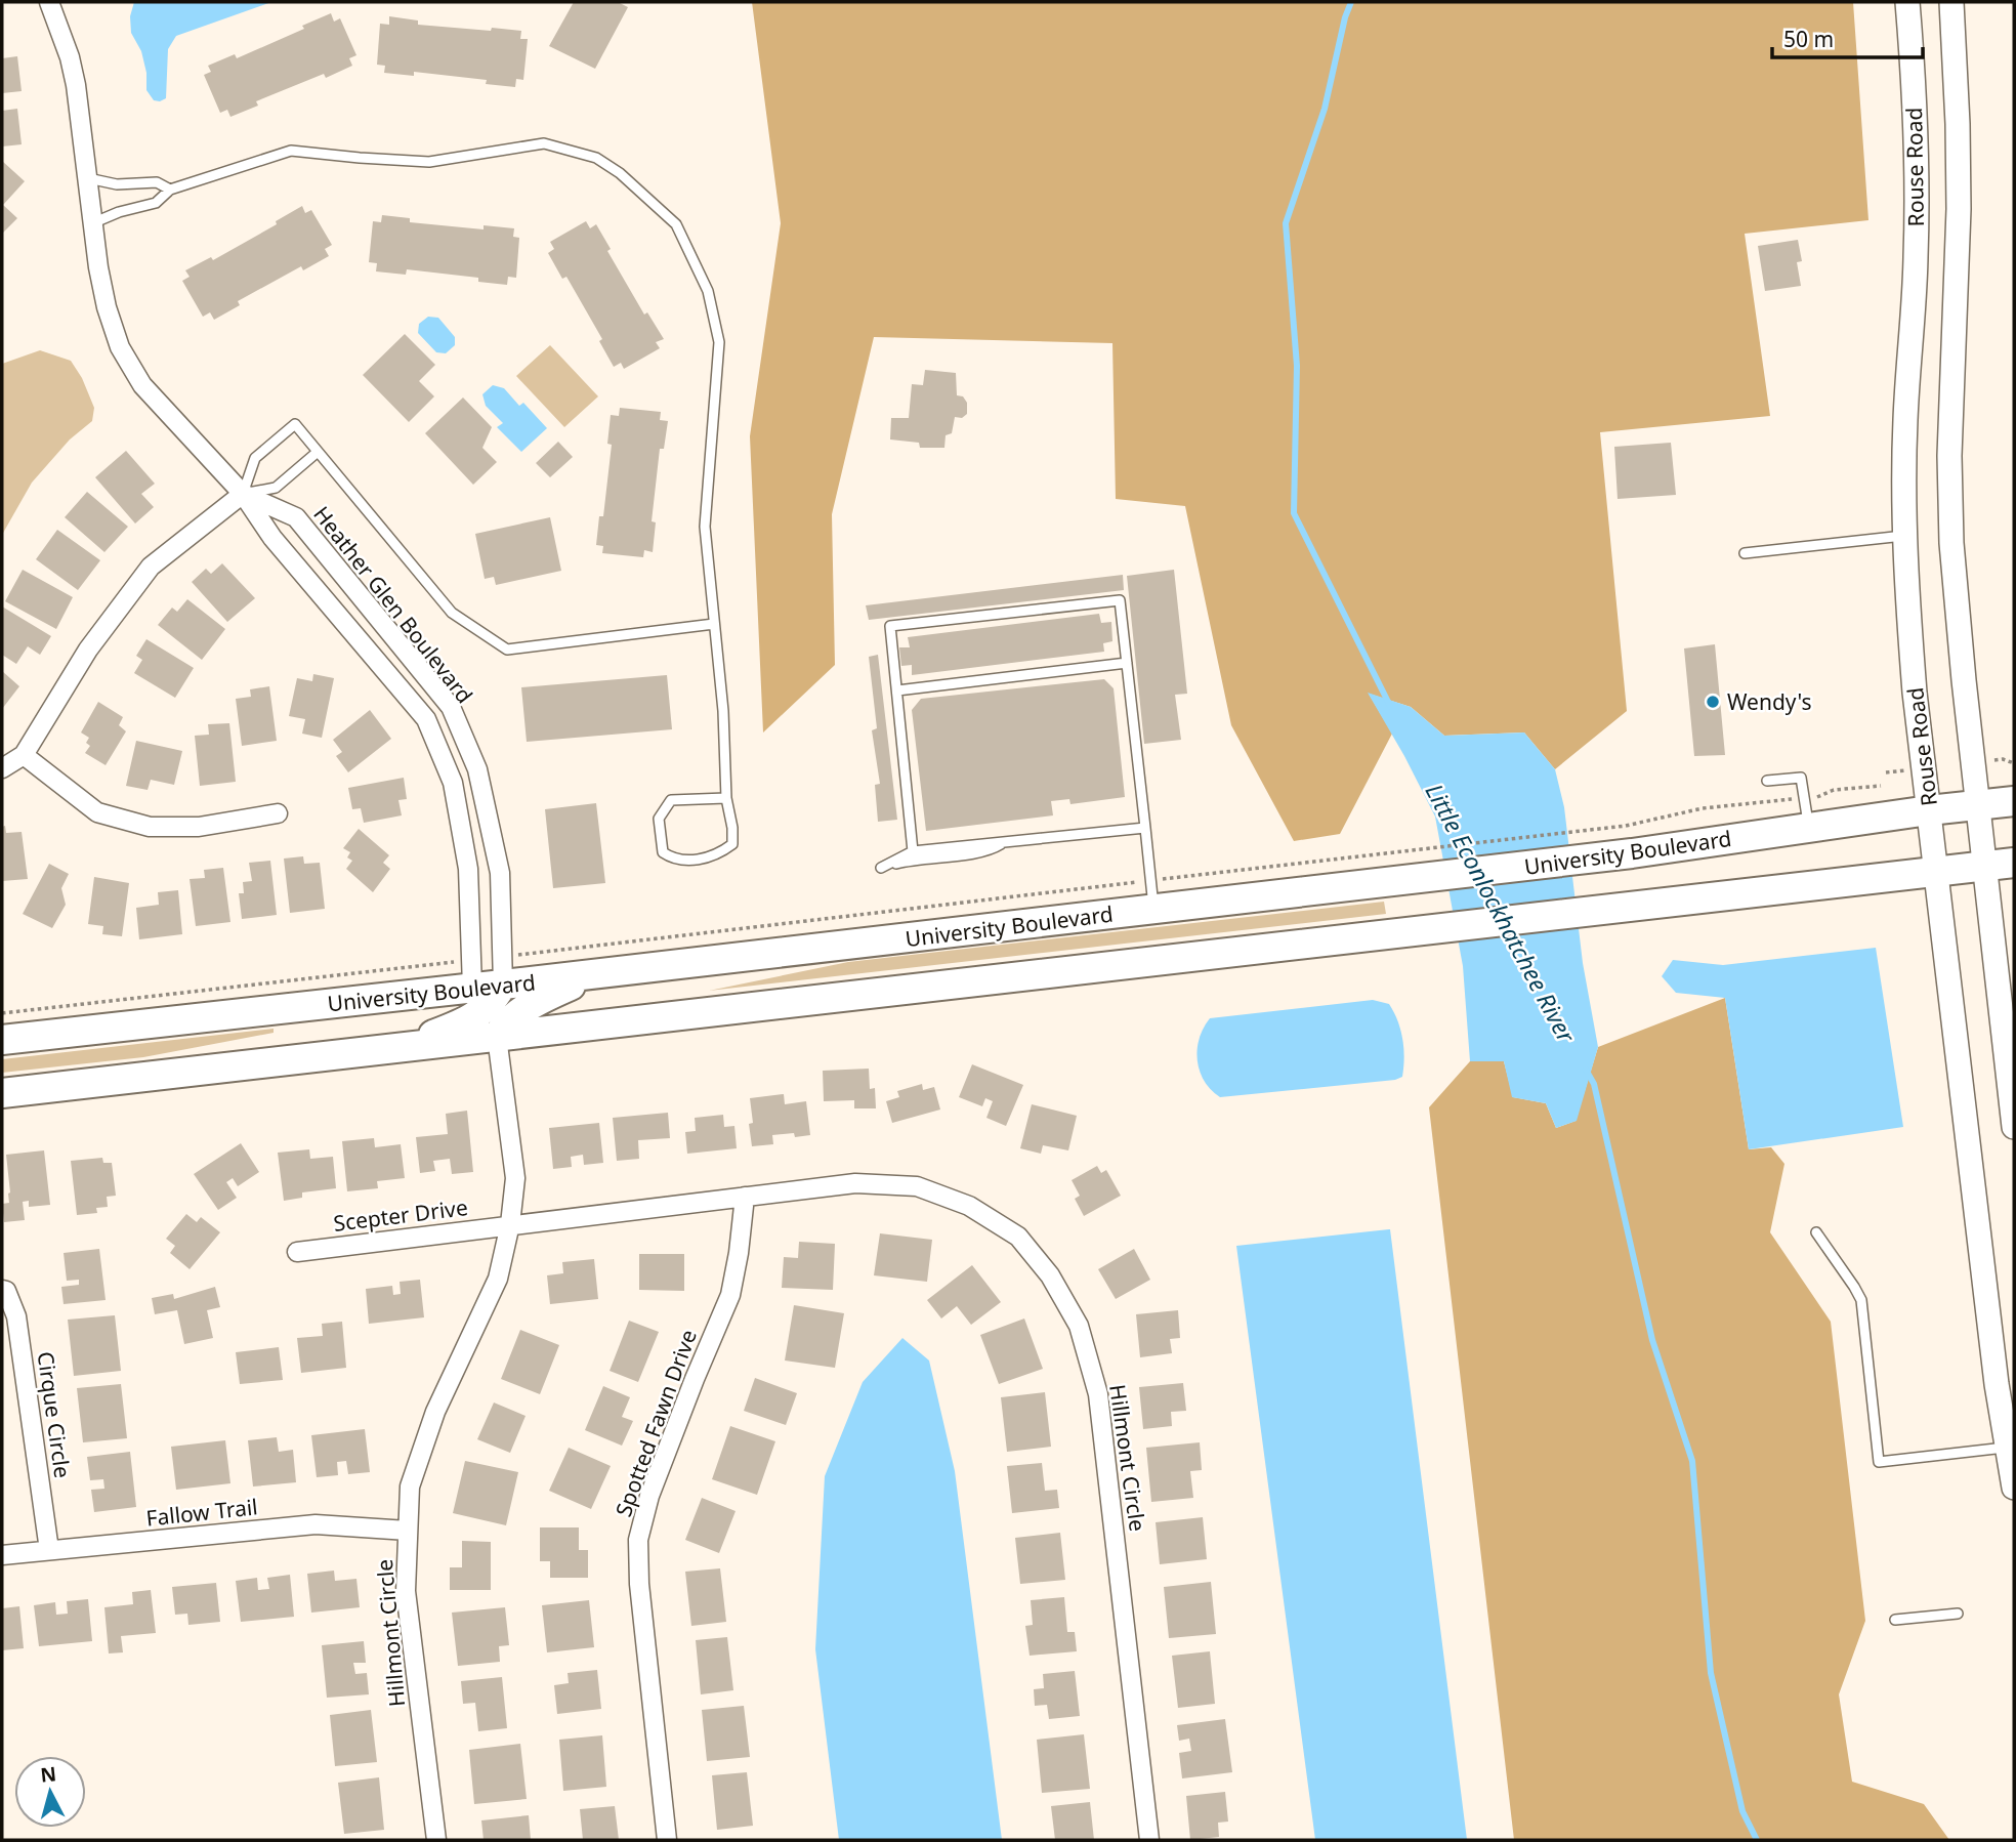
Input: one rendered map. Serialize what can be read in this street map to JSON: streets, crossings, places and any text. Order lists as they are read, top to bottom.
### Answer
{
  "streets": {
    "main road": ["University Boulevard"],
    "street": [
      "Rouse Road",
      "Heather Glen Boulevard",
      "Scepter Drive",
      "Cirque Circle",
      "Spotted Fawn Drive",
      "Hillmont Circle",
      "Fallow Trail"
    ]
  },
  "crossings": [
    ["Rouse Road", "University Boulevard"],
    ["Heather Glen Boulevard", "University Boulevard"],
    ["Scepter Drive", "Hillmont Circle"],
    ["Cirque Circle", "Fallow Trail"],
    ["Spotted Fawn Drive", "Hillmont Circle"],
    ["Hillmont Circle", "Fallow Trail"]
  ],
  "water": ["Little Econlockhatchee River"],
  "places": ["Wendy's"],
  "scale_bar": "50 m",
  "north": "top"
}
